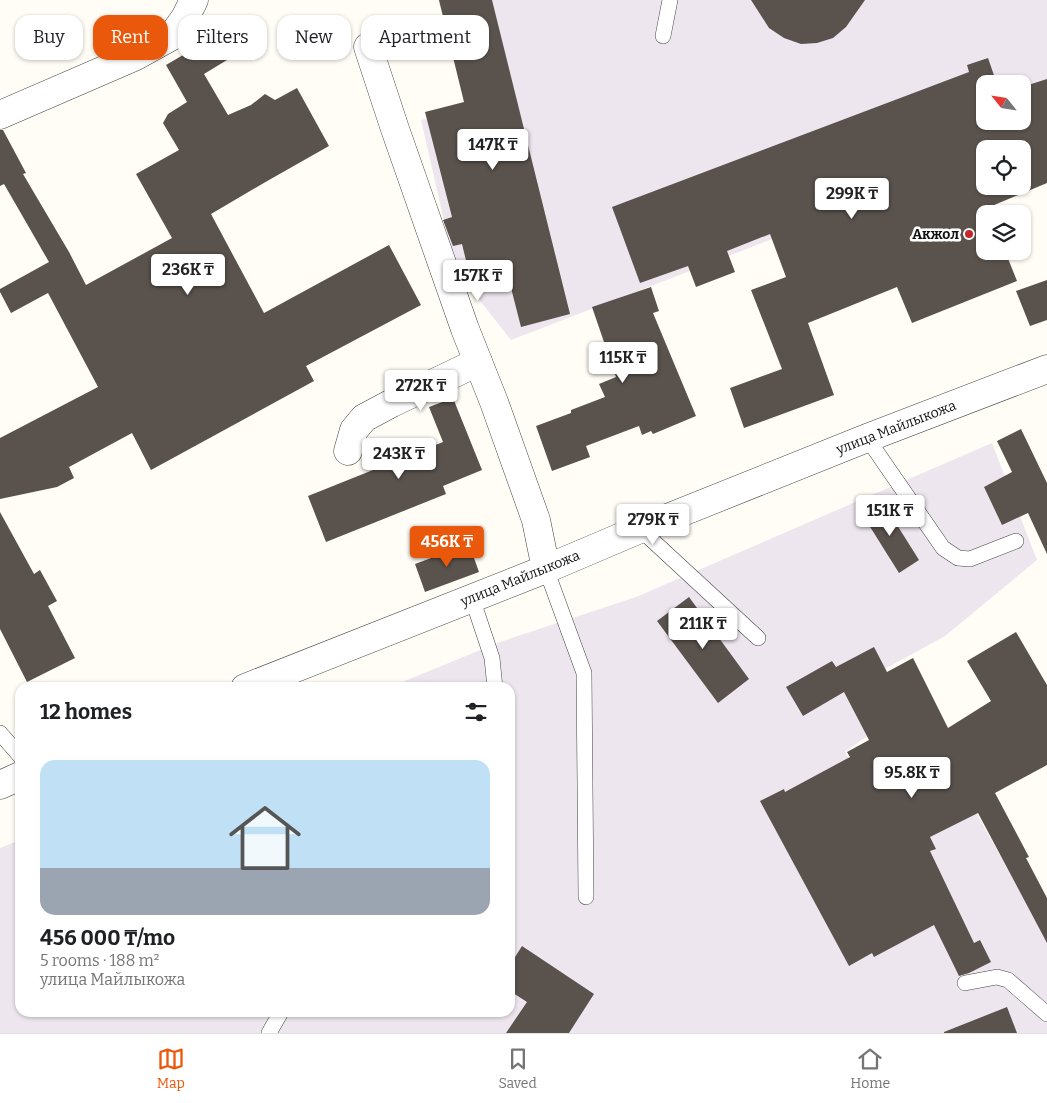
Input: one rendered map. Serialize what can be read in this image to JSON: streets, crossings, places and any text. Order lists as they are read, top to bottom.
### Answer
{
  "streets": {
    "street": ["улица Майлыкожа"]
  },
  "places": ["Акжол"],
  "north": "top left",
  "page": {
    "chip": [
      "Buy",
      "Rent",
      "Filters",
      "New",
      "Apartment"
    ],
    "price": [
      "147K ₸",
      "299K ₸",
      "236K ₸",
      "157K ₸",
      "115K ₸",
      "272K ₸",
      "243K ₸",
      "151K ₸",
      "279K ₸",
      "456K ₸",
      "211K ₸",
      "95.8K ₸"
    ],
    "heading": "12 homes",
    "list": [
      {
        "name": "456 000 ₸/mo",
        "note": "5 rooms · 188 m² · улица Майлыкожа"
      }
    ],
    "tabs": ["Map", "Saved", "Home"]
  }
}
